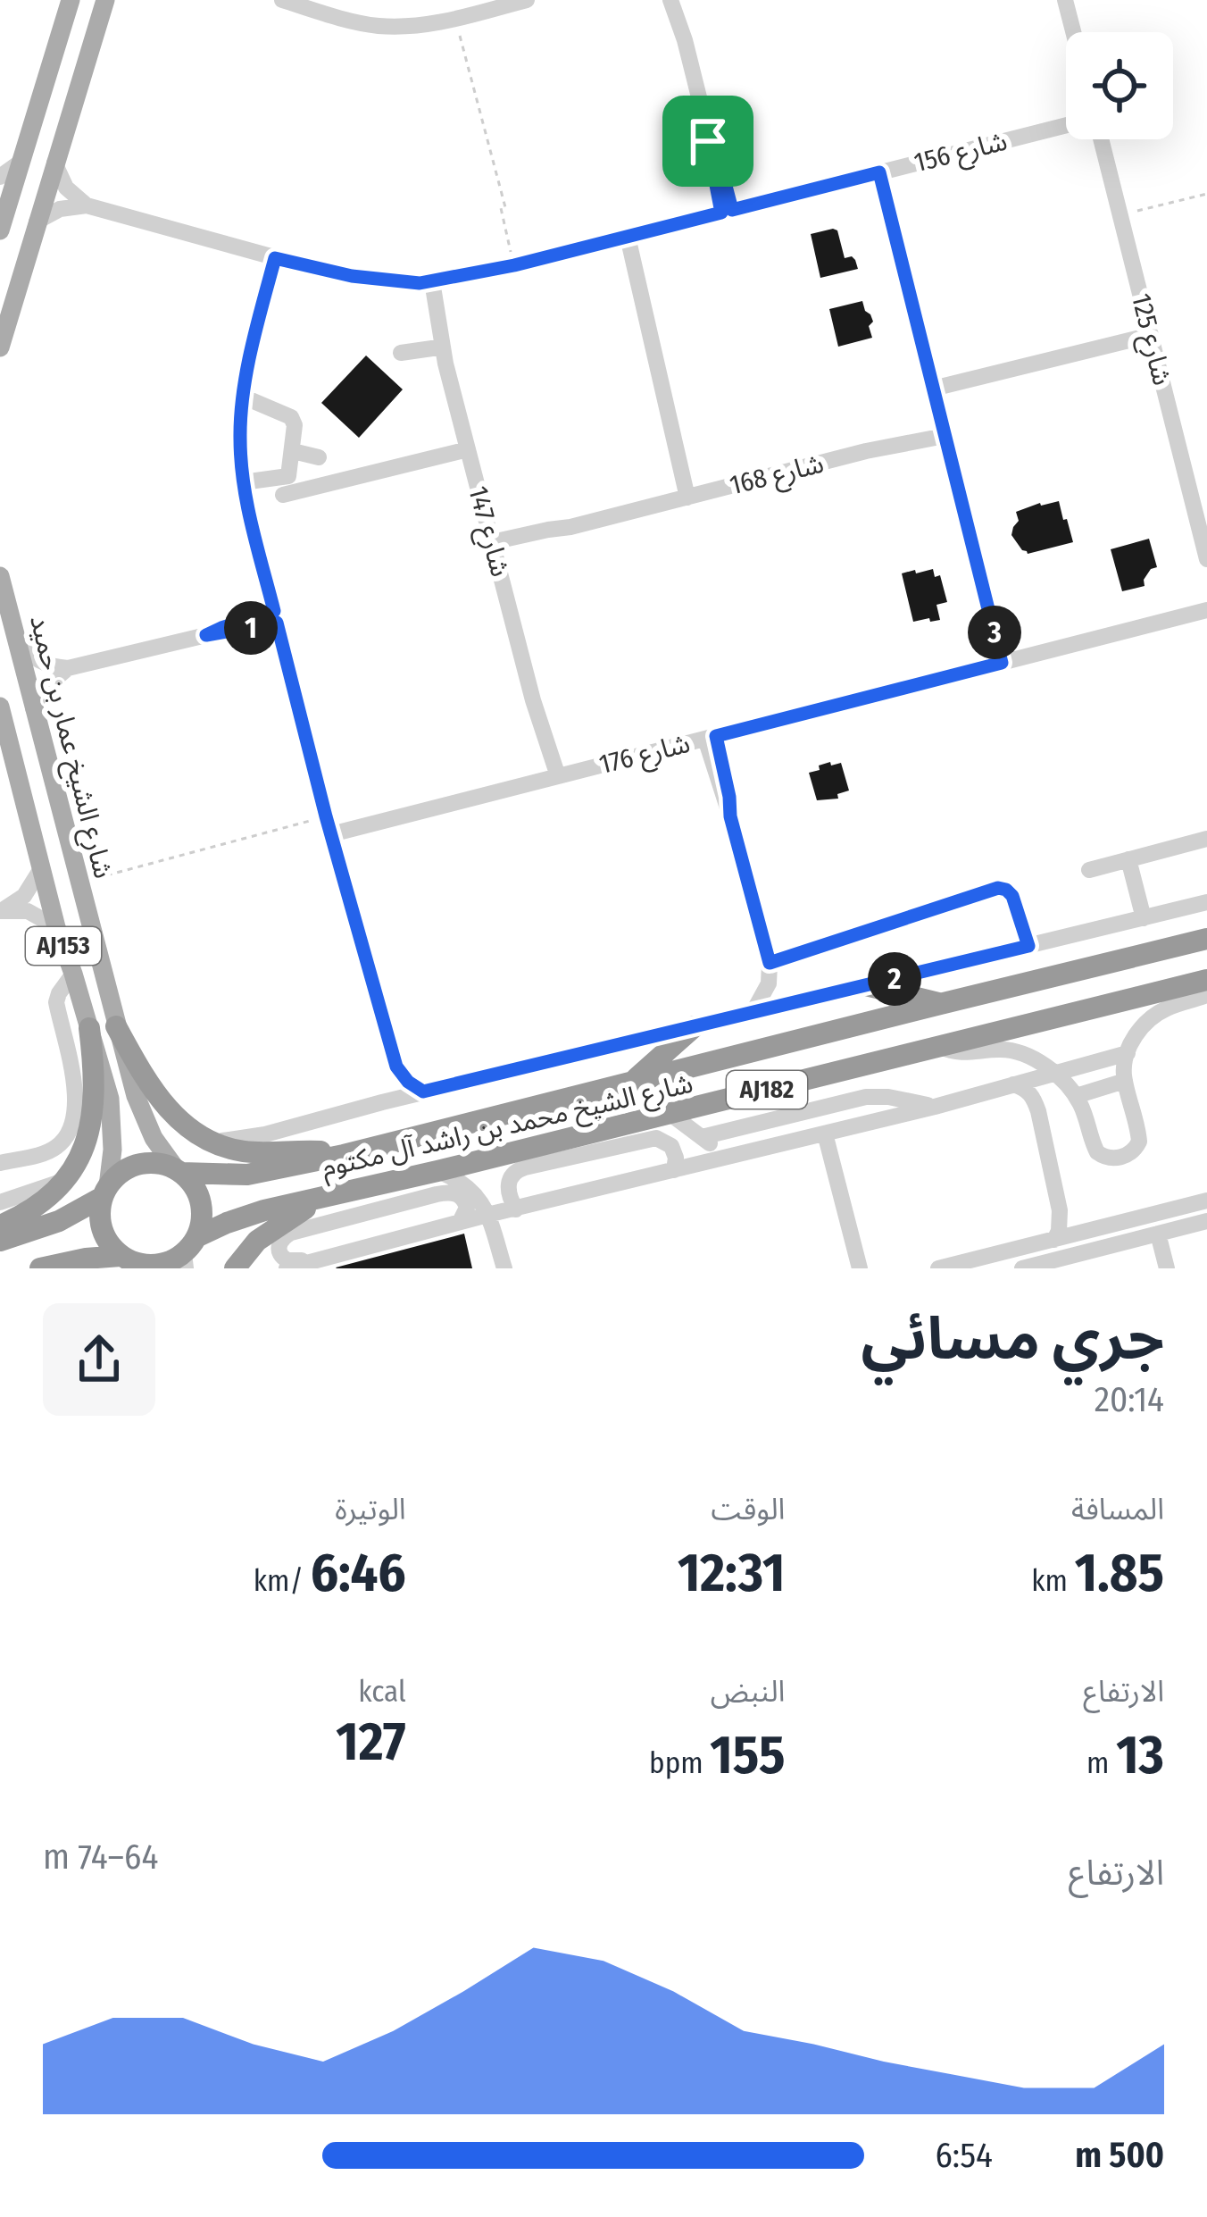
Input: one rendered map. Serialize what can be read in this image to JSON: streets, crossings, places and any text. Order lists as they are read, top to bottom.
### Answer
{
  "streets": {
    "highway": ["AJ182", "شارع الشيخ محمد بن راشد آل مكتوم"],
    "main road": ["شارع الشيخ عمار بن حميد", "AJ153"],
    "street": [
      "شارع 156",
      "شارع 125",
      "شارع 168",
      "شارع 147",
      "شارع 176"
    ]
  },
  "crossings": [
    ["شارع 156", "شارع 147"],
    ["شارع 168", "شارع 147"],
    ["شارع 147", "شارع 176"],
    ["شارع الشيخ عمار بن حميد", "AJ153"],
    ["شارع الشيخ عمار بن حميد", "شارع الشيخ محمد بن راشد آل مكتوم"],
    ["AJ153", "شارع الشيخ محمد بن راشد آل مكتوم"]
  ],
  "page": {
    "pins": ["1", "3", "2"],
    "heading": ["جري مسائي", "20:14"],
    "stats": [
      ["المسافة", "1.85 km"],
      ["الوقت", "12:31"],
      ["الوتيرة", "6:46 /km"],
      ["الارتفاع", "13 m"],
      ["النبض", "155 bpm"],
      ["kcal", "127"]
    ],
    "chart": ["الارتفاع", "64–74 m"],
    "list": [
      {
        "name": "500 m",
        "note": "6:54"
      }
    ]
  }
}
